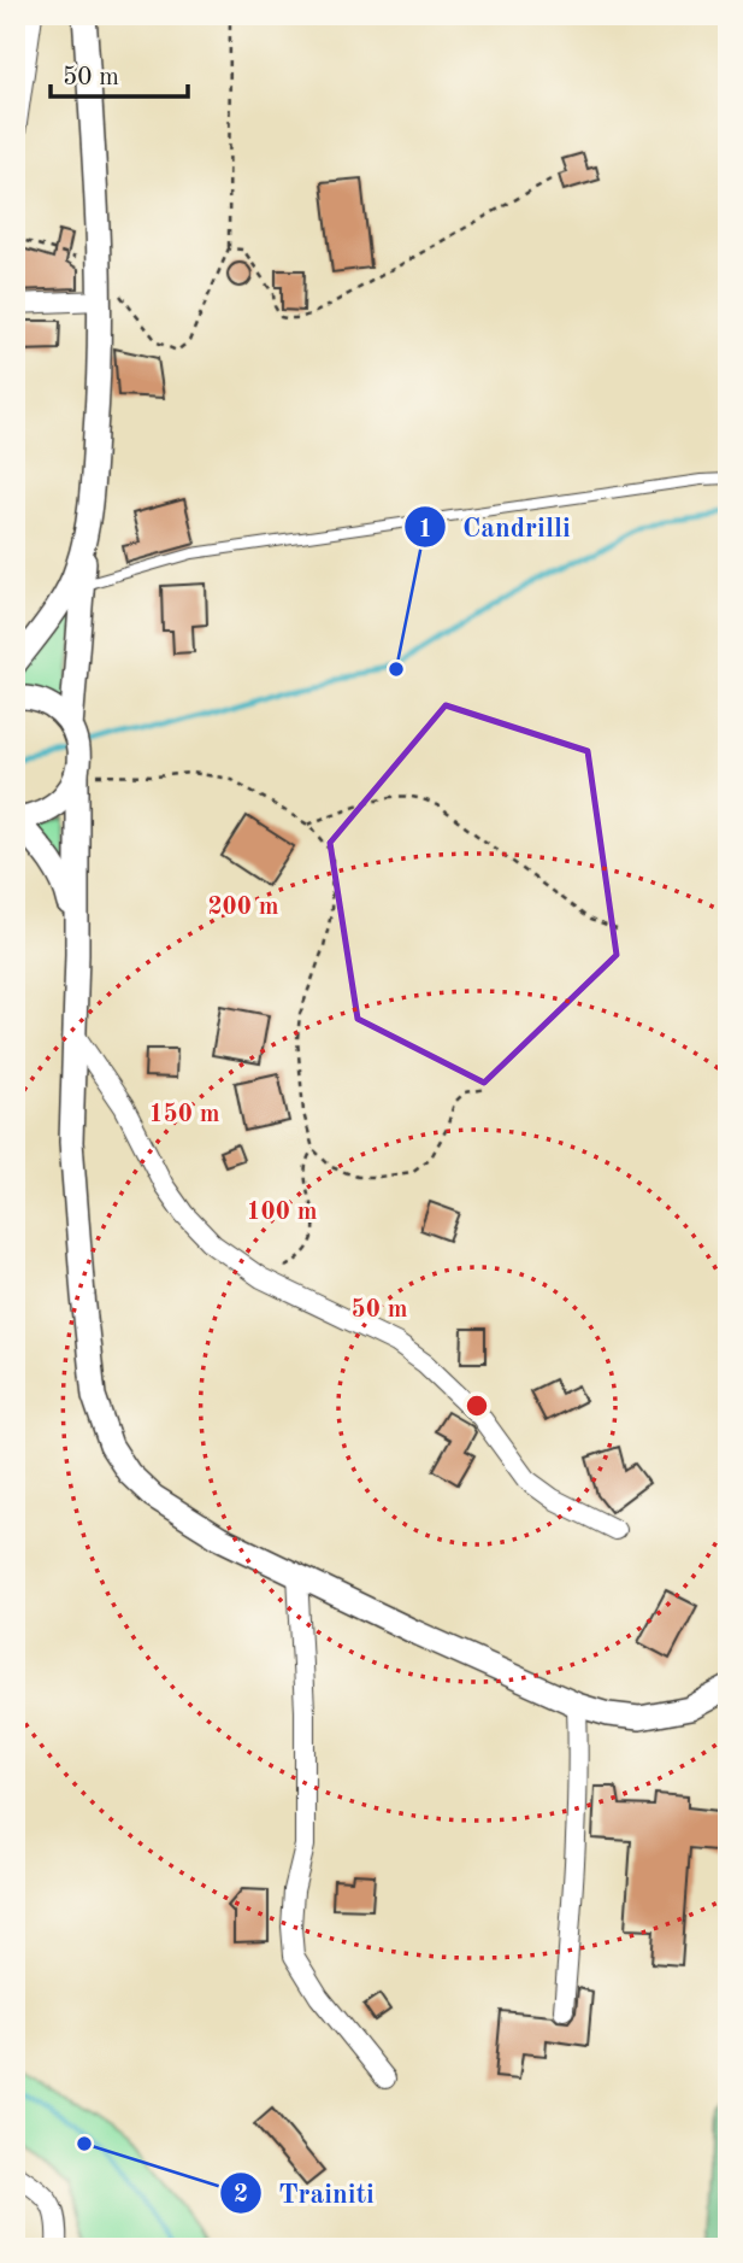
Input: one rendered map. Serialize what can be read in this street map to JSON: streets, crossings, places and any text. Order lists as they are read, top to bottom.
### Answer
{
  "places": ["Candrilli", "Trainiti"],
  "scale_bar": "50 m",
  "rings": [
    "200 m",
    "150 m",
    "100 m",
    "50 m"
  ]
}
